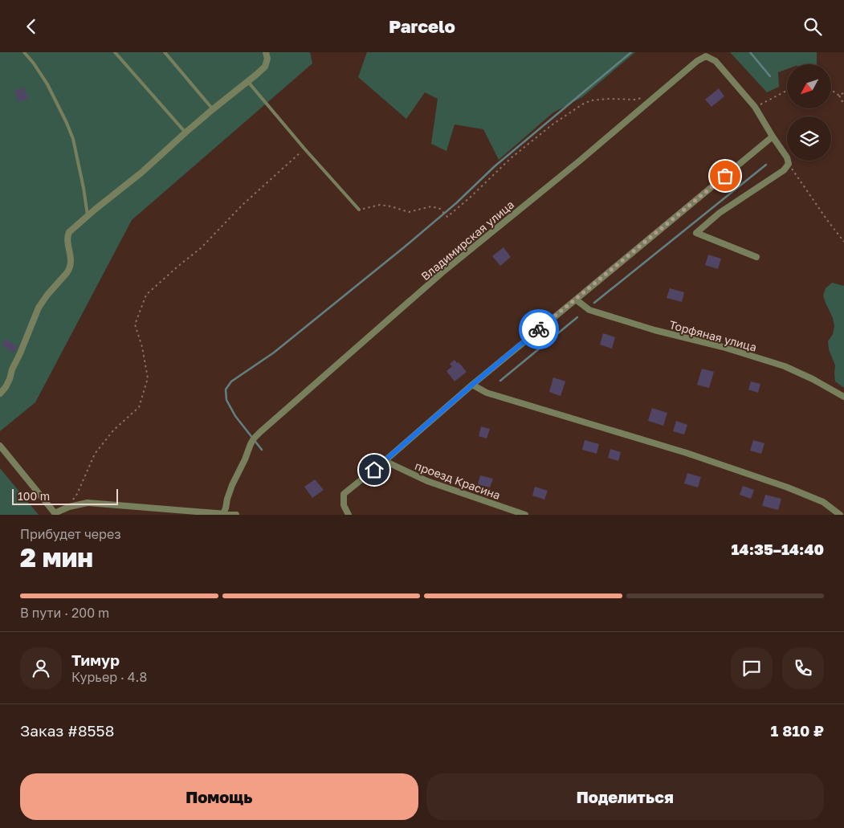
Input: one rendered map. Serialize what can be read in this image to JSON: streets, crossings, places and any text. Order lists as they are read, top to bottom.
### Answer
{
  "streets": {
    "street": ["Владимирская улица", "Торфяная улица", "проезд Красина"]
  },
  "scale_bar": "100 m",
  "north": "bottom left",
  "page": {
    "header": "Parcelo",
    "scale": "100 m",
    "heading": ["2 мин", "Прибудет через", "14:35–14:40"],
    "panel": [
      "Тимур",
      "Курьер · 4.8",
      "Заказ #8558",
      "1 810 ₽"
    ],
    "bar": "В пути · 200 m",
    "buttons": ["Помощь", "Поделиться"]
  }
}
